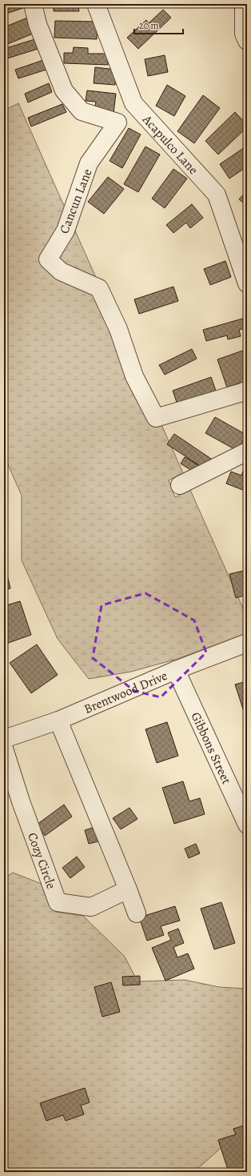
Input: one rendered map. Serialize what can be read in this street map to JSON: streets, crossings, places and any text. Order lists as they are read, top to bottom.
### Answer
{
  "streets": {
    "street": [
      "Acapulco Lane",
      "Cancun Lane",
      "Brentwood Drive",
      "Gibbons Street",
      "Cozy Circle"
    ]
  },
  "crossings": [
    ["Brentwood Drive", "Gibbons Street"]
  ],
  "scale_bar": "20 m"
}
